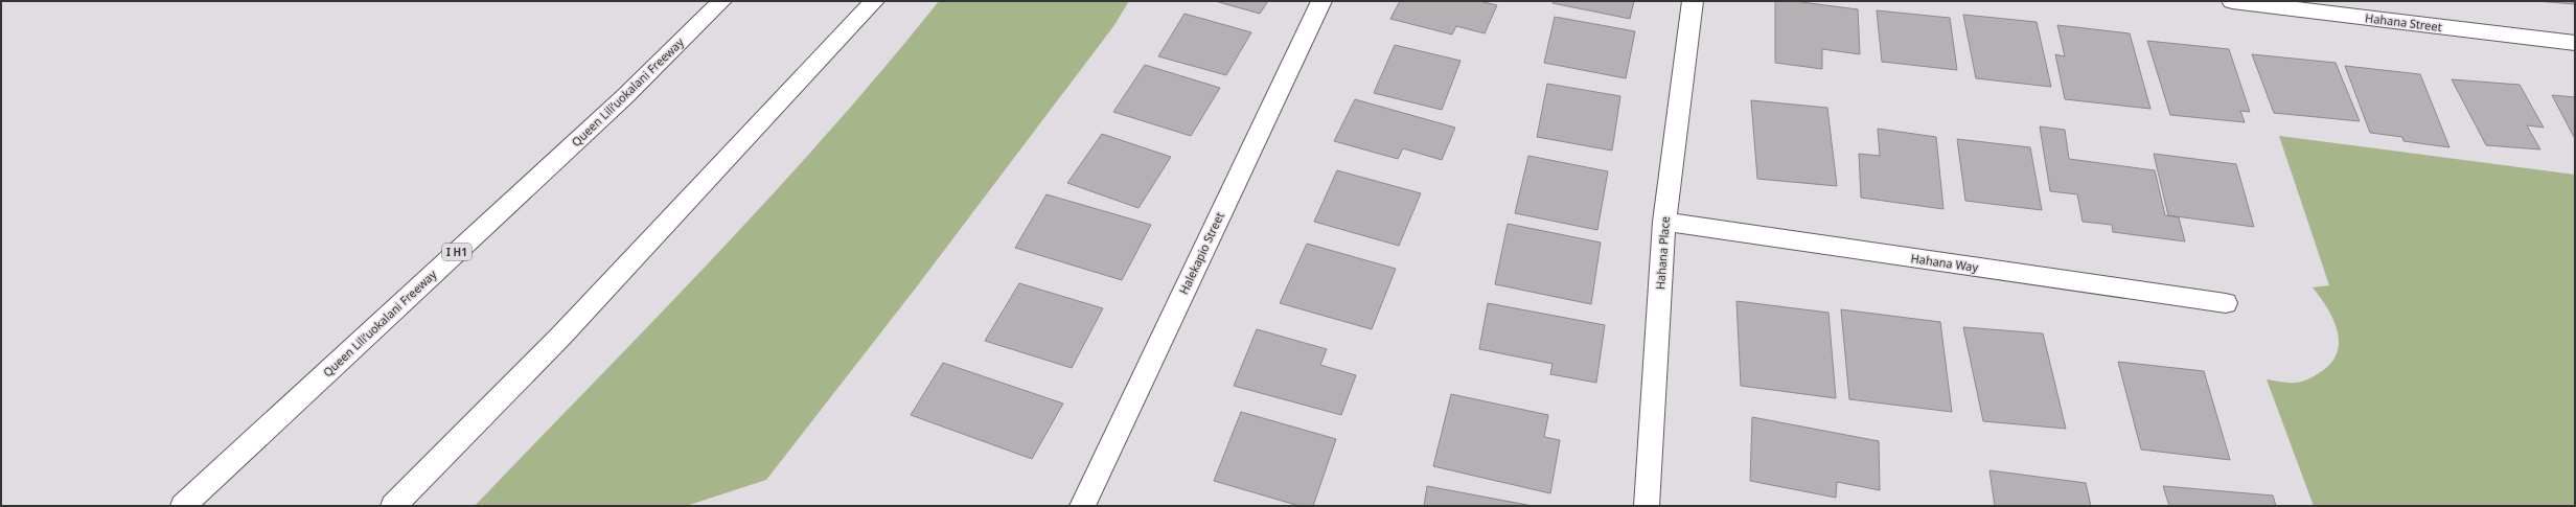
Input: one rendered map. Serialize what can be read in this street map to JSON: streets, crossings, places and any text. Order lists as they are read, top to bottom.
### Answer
{
  "streets": {
    "main road": [
      "Hahana Street",
      "Queen Liliʻuokalani Freeway",
      "I H1",
      "Halekapio Street",
      "Hahana Place",
      "Hahana Way"
    ]
  },
  "crossings": [
    ["Hahana Place", "Hahana Way"]
  ]
}
